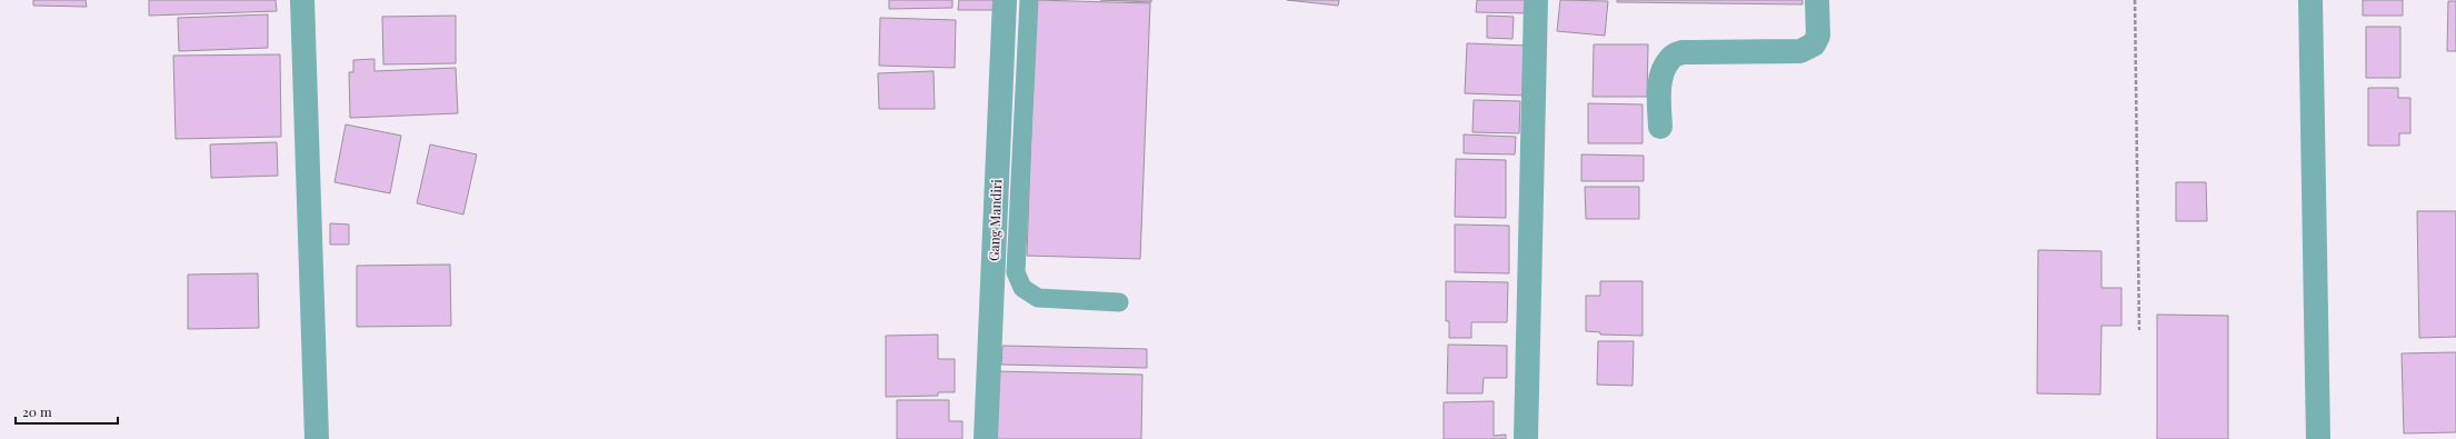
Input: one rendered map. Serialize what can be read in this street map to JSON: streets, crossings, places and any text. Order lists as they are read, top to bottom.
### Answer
{
  "streets": {
    "street": ["Gang Mandiri"]
  },
  "scale_bar": "20 m"
}
